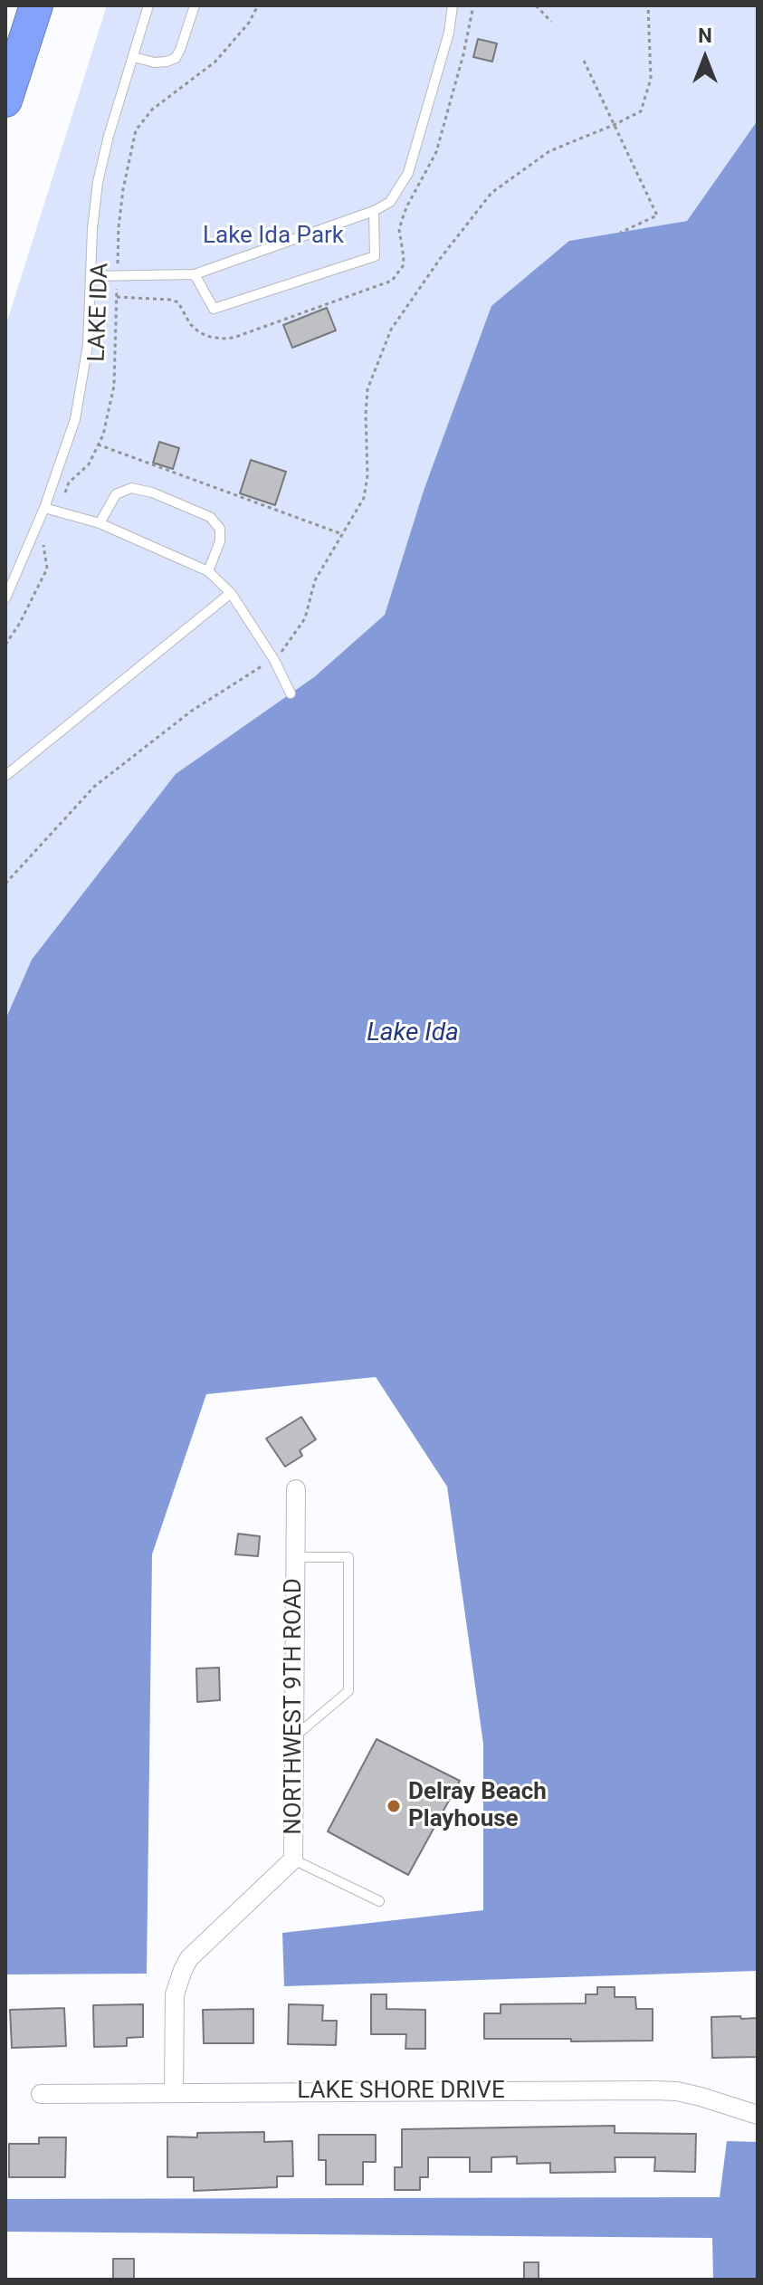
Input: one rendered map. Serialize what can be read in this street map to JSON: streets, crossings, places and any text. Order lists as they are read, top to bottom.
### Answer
{
  "streets": {
    "street": ["NORTHWEST 9TH ROAD", "LAKE SHORE DRIVE"],
    "path": ["LAKE IDA"]
  },
  "crossings": [
    ["NORTHWEST 9TH ROAD", "LAKE SHORE DRIVE"]
  ],
  "water": ["Lake Ida"],
  "parks": ["Lake Ida Park"],
  "places": ["Delray Beach Playhouse"],
  "north": "top"
}
